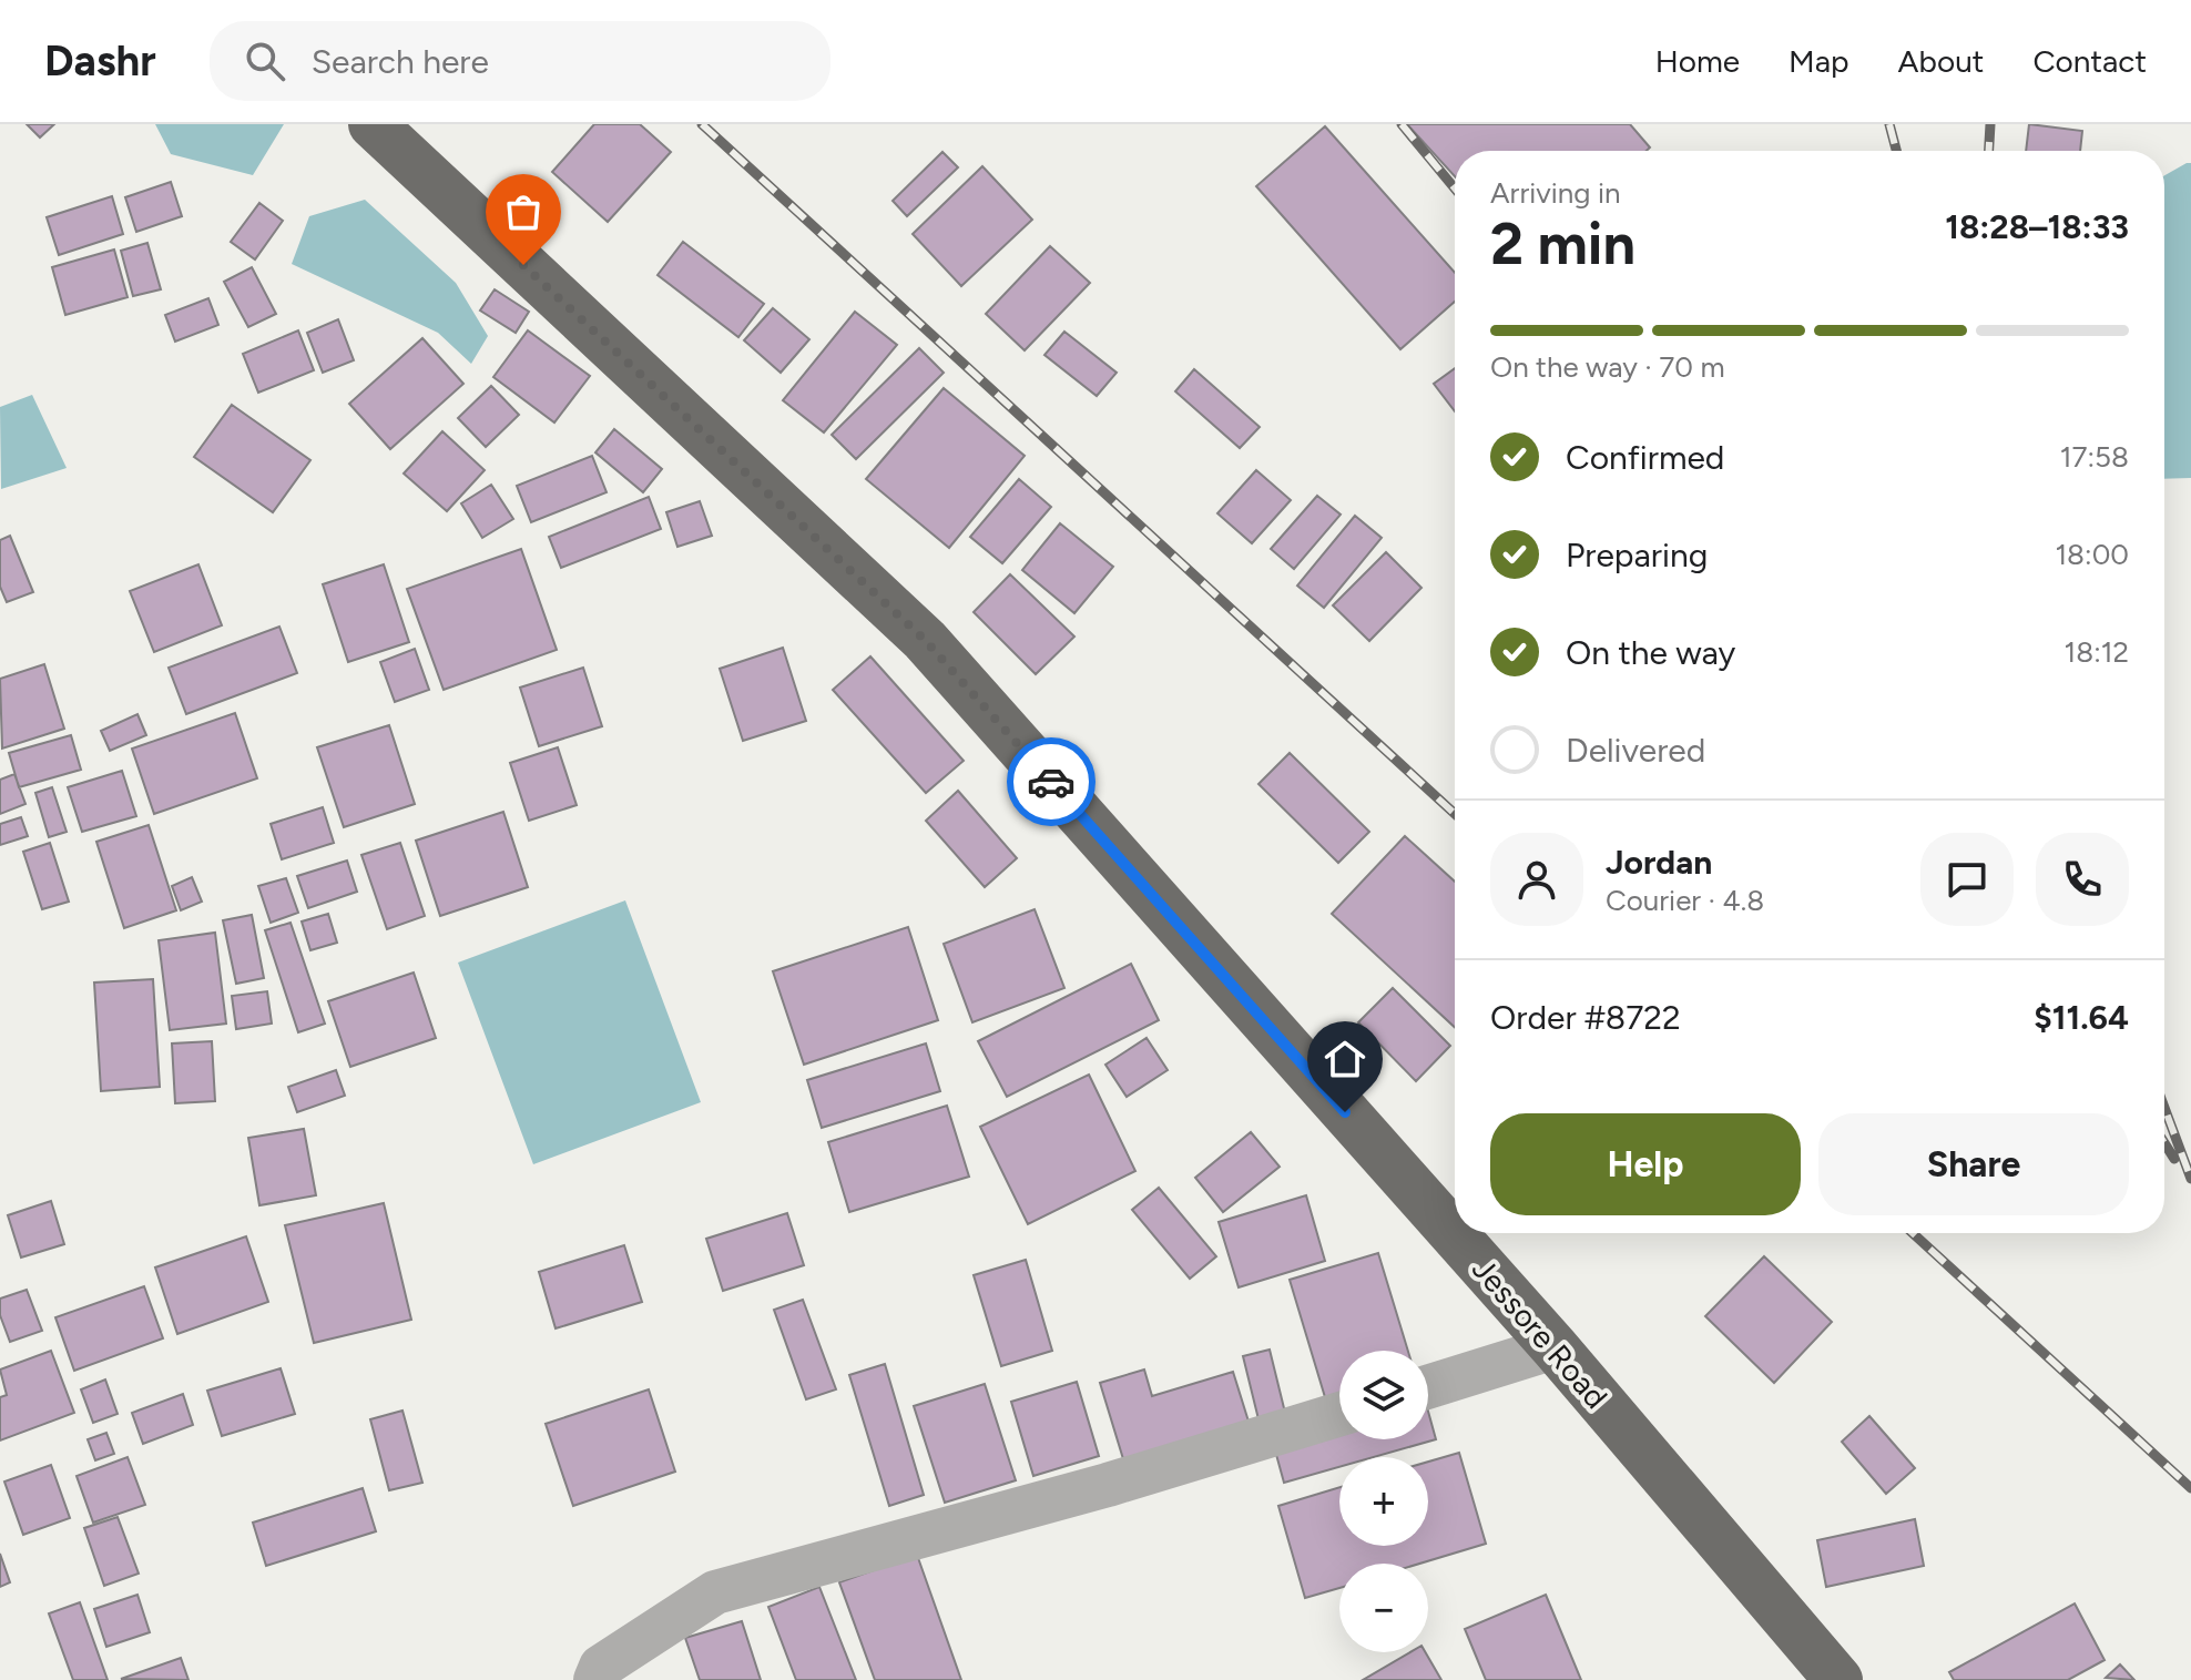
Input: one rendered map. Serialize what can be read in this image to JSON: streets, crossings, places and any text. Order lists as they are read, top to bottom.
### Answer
{
  "streets": {
    "highway": ["Jessore Road"]
  },
  "page": {
    "header": "Dashr",
    "search": "Search here",
    "nav": [
      "Home",
      "Map",
      "About",
      "Contact"
    ],
    "heading": ["2 min", "Arriving in", "18:28–18:33"],
    "panel": [
      "Jordan",
      "Courier · 4.8",
      "Order #8722",
      "$11.64"
    ],
    "bar": "On the way · 70 m",
    "list": [
      ["Confirmed", "17:58"],
      ["Preparing", "18:00"],
      ["On the way", "18:12"],
      "Delivered"
    ],
    "buttons": ["Help", "Share"],
    "map_buttons": ["+", "−"]
  }
}
